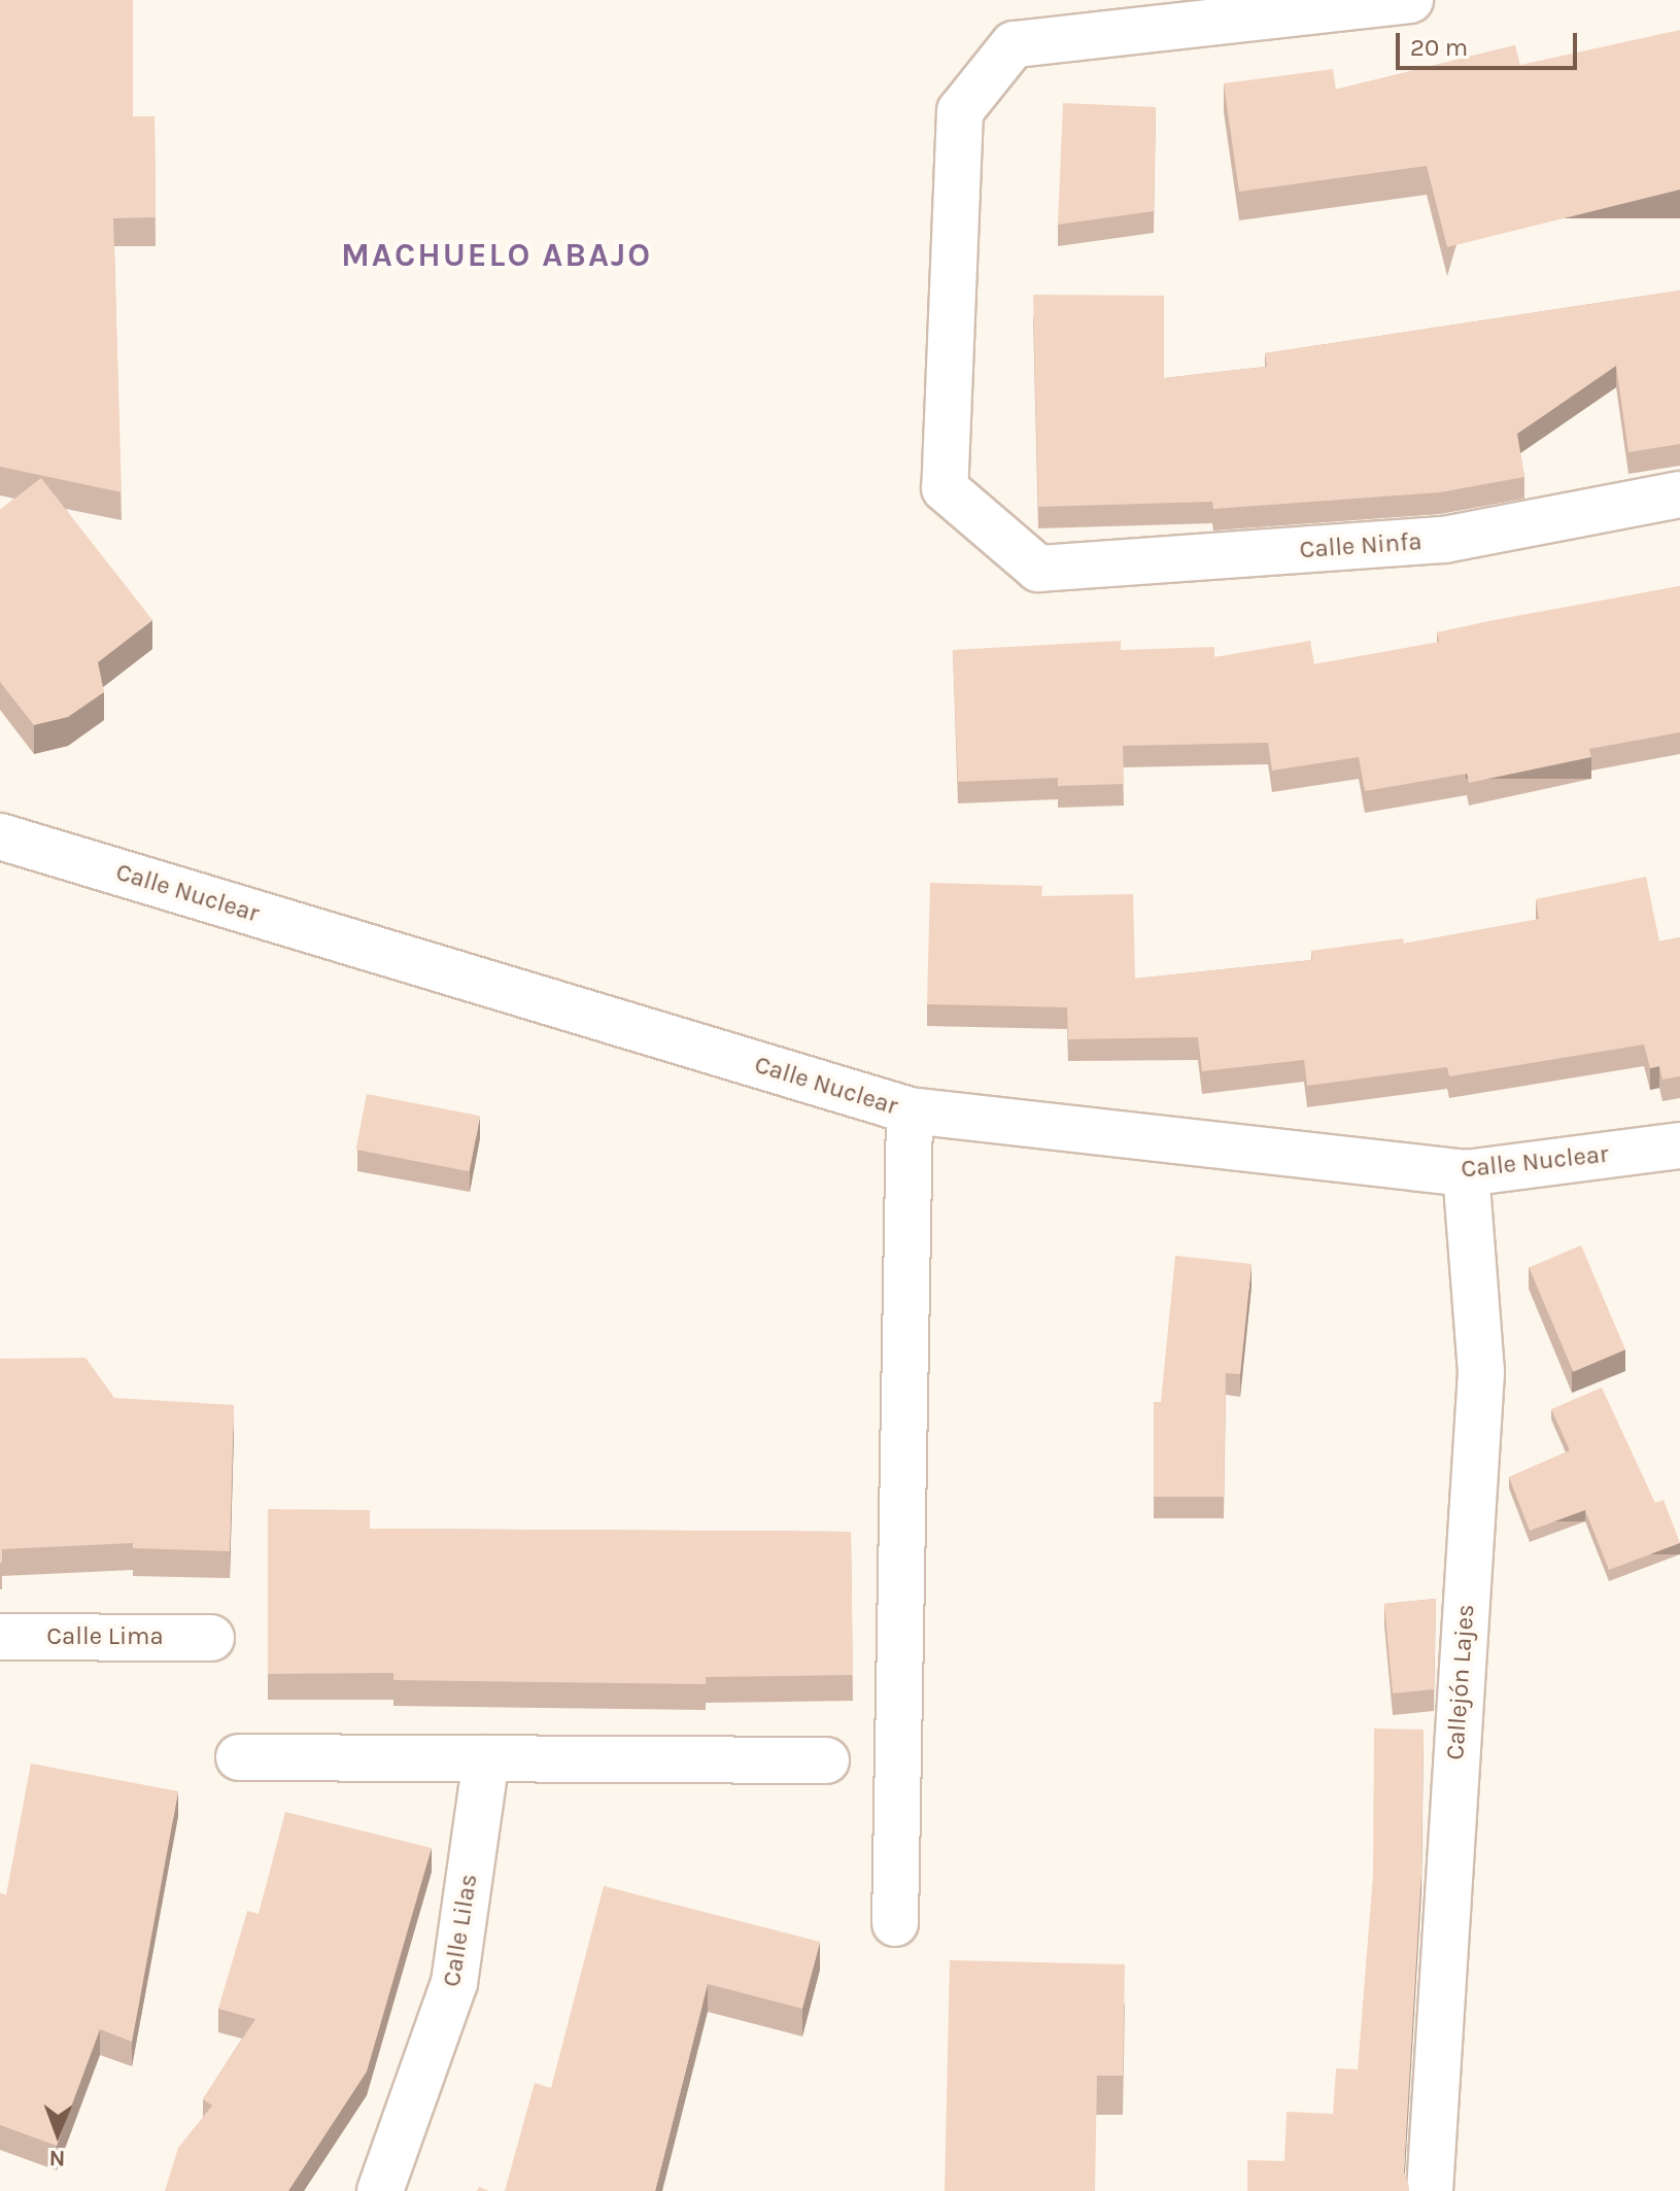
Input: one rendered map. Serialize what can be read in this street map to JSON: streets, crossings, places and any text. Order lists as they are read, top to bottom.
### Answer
{
  "streets": {
    "street": [
      "Calle Ninfa",
      "Calle Nuclear",
      "Calle Lima",
      "Callejón Lajes",
      "Calle Lilas"
    ]
  },
  "crossings": [
    ["Calle Nuclear", "Callejón Lajes"]
  ],
  "districts": ["MACHUELO ABAJO"],
  "scale_bar": "20 m",
  "north": "bottom"
}
